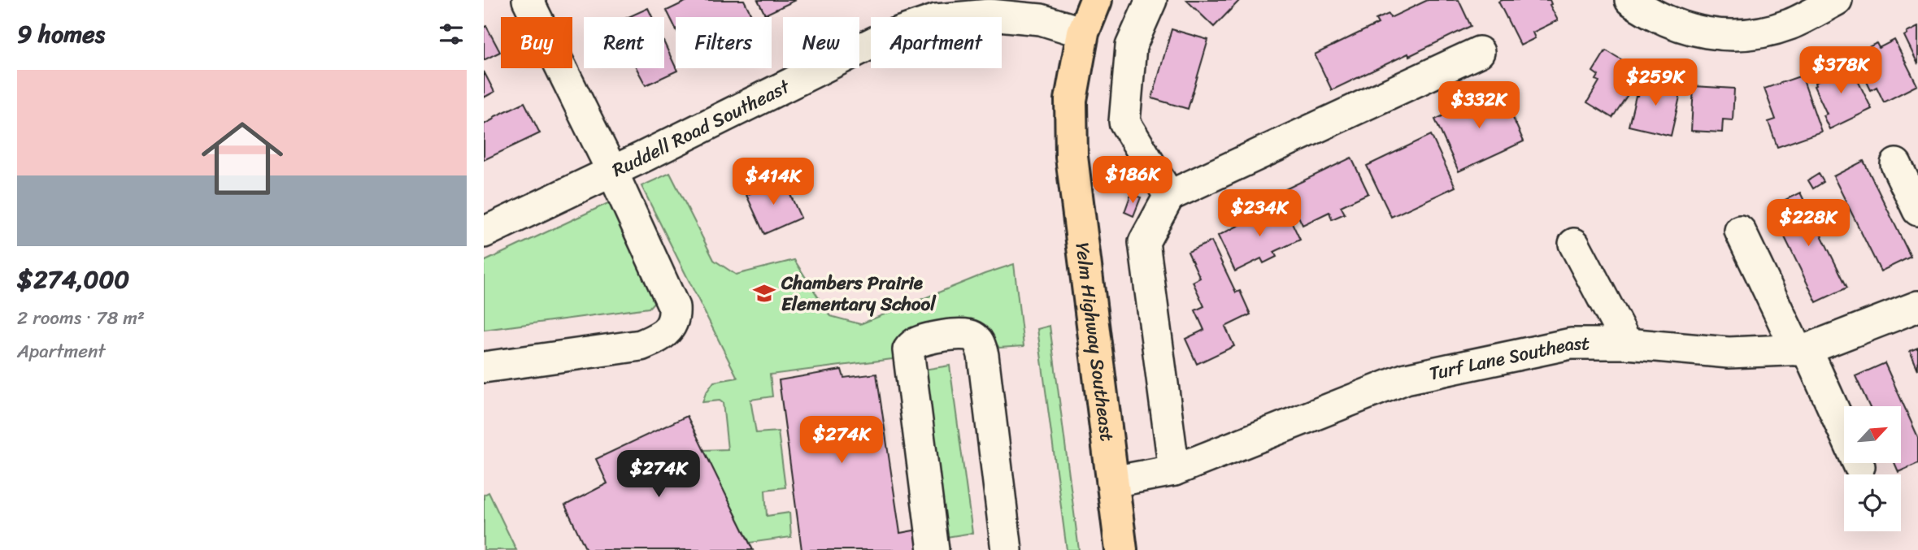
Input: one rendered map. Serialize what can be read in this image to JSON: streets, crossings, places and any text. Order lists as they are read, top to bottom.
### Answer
{
  "streets": {
    "main road": ["Yelm Highway Southeast"],
    "street": ["Ruddell Road Southeast", "Turf Lane Southeast"]
  },
  "crossings": [
    ["Ruddell Road Southeast", "Yelm Highway Southeast"],
    ["Yelm Highway Southeast", "Turf Lane Southeast"]
  ],
  "places": {
    "school or university": ["Chambers Prairie Elementary School"]
  },
  "north": "top right",
  "page": {
    "heading": "9 homes",
    "chip": [
      "Buy",
      "Rent",
      "Filters",
      "New",
      "Apartment"
    ],
    "price": [
      "$378K",
      "$259K",
      "$332K",
      "$186K",
      "$414K",
      "$234K",
      "$228K",
      "$274K",
      "$274K"
    ],
    "list": [
      {
        "name": "$274,000",
        "note": "2 rooms · 78 m² · Apartment"
      }
    ]
  }
}
